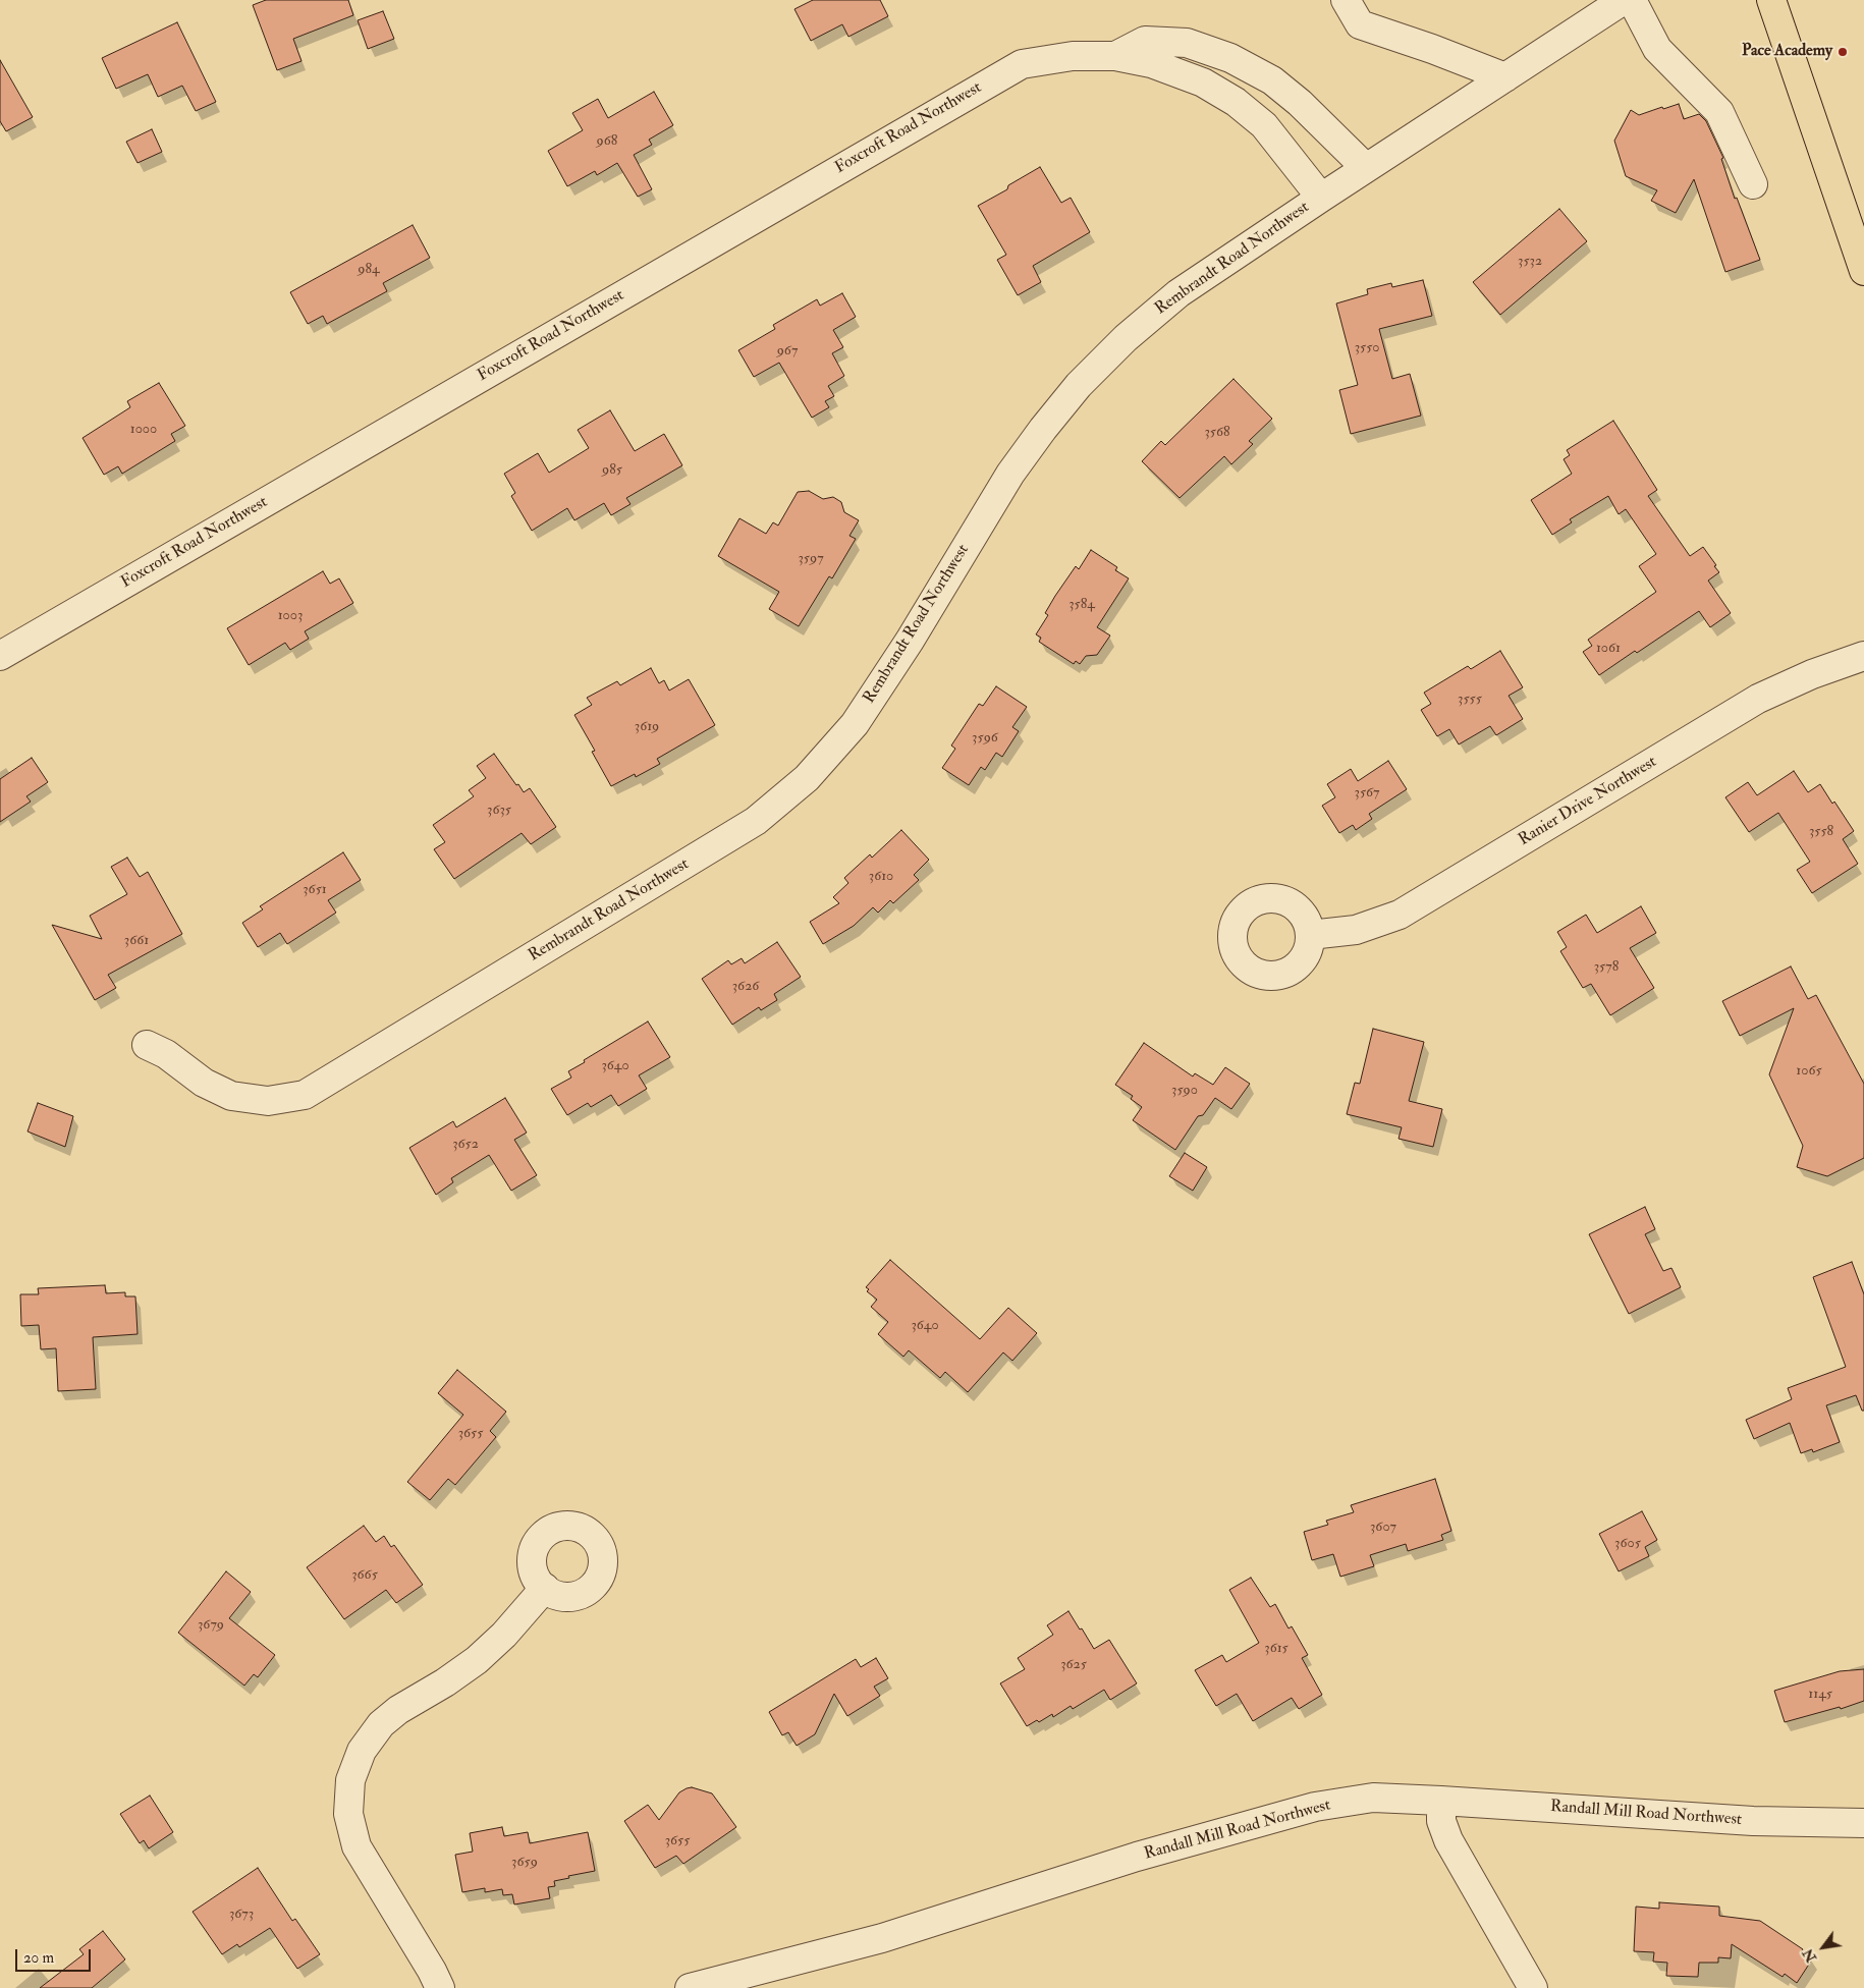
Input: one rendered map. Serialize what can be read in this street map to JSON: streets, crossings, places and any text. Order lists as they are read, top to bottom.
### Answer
{
  "streets": {
    "street": [
      "Foxcroft Road Northwest",
      "Rembrandt Road Northwest",
      "Ranier Drive Northwest",
      "Randall Mill Road Northwest"
    ]
  },
  "crossings": [
    ["Foxcroft Road Northwest", "Rembrandt Road Northwest"]
  ],
  "places": ["Pace Academy"],
  "house_numbers": [
    "968",
    "3532",
    "984",
    "3550",
    "967",
    "1000",
    "3568",
    "985",
    "3597",
    "3584",
    "1003",
    "1061",
    "3555",
    "3619",
    "3596",
    "3567",
    "3635",
    "3558",
    "3610",
    "3651",
    "3661",
    "3578",
    "3626",
    "3640",
    "1065",
    "3590",
    "3652",
    "3640",
    "3655",
    "3607",
    "3605",
    "3665",
    "3679",
    "3615",
    "3625",
    "1145",
    "3655",
    "3659",
    "3673"
  ],
  "scale_bar": "20 m",
  "north": "bottom left"
}
